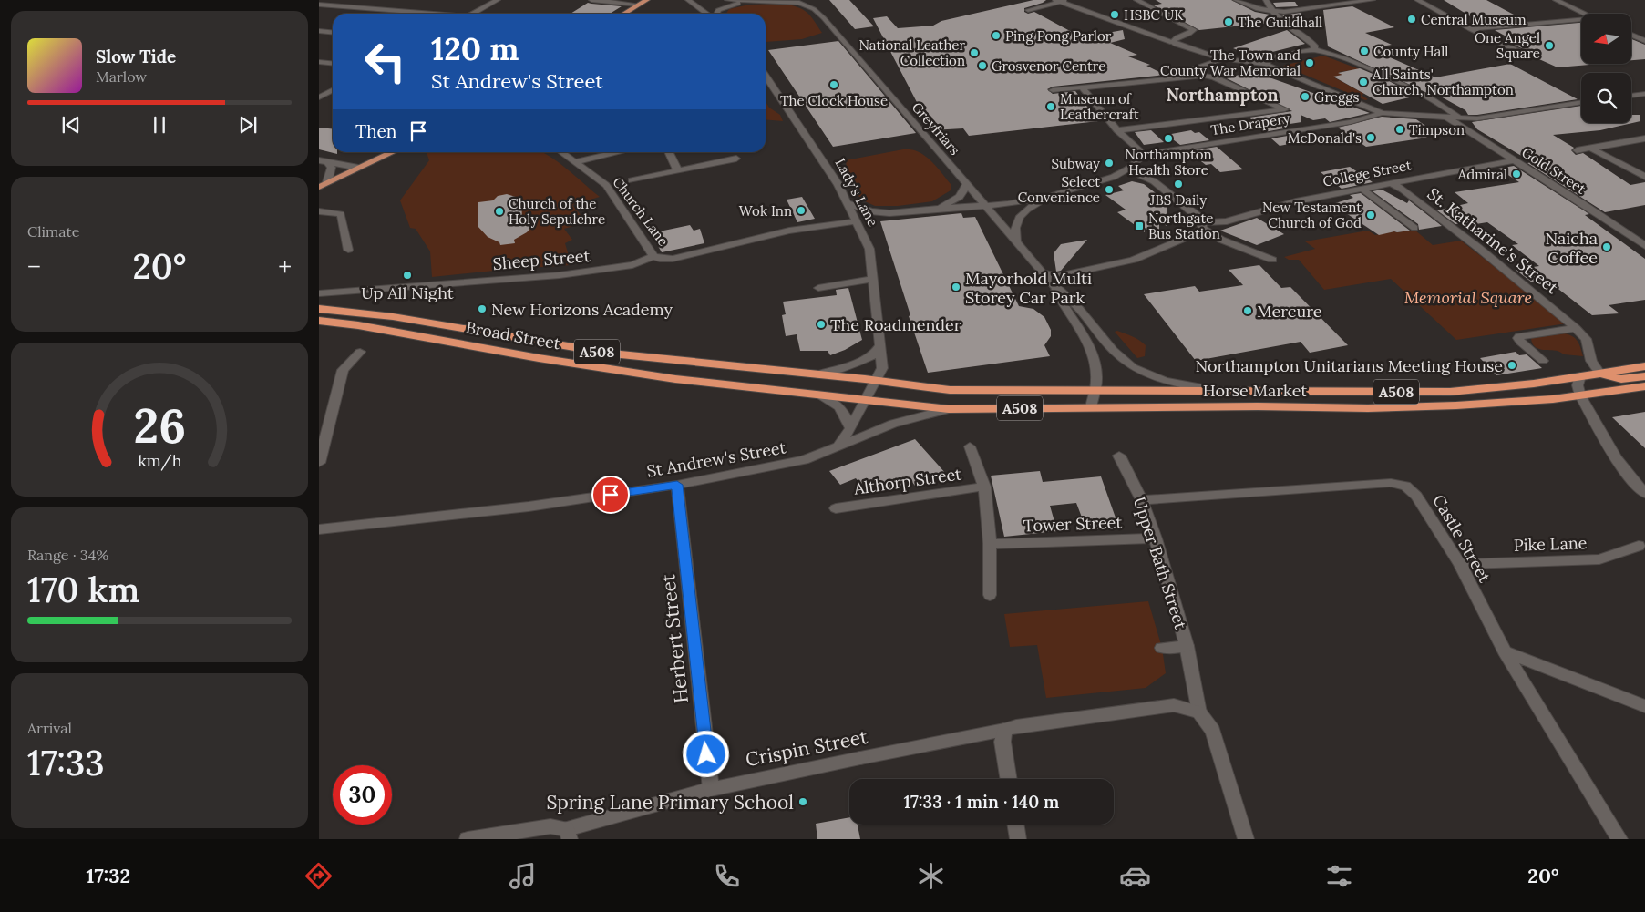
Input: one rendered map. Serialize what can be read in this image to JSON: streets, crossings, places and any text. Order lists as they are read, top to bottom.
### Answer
{
  "streets": {
    "highway": ["Broad Street", "A508", "Horse Market"],
    "street": [
      "The Drapery",
      "Greyfriars",
      "Gold Street",
      "College Street",
      "Lady's Lane",
      "Church Lane",
      "St. Katharine's Street",
      "Sheep Street",
      "St Andrew's Street",
      "Althorp Street",
      "Tower Street",
      "Castle Street",
      "Pike Lane",
      "Upper Bath Street",
      "Herbert Street",
      "Crispin Street"
    ]
  },
  "crossings": [
    ["Greyfriars", "Horse Market"],
    ["Gold Street", "College Street"],
    ["College Street", "St. Katharine's Street"],
    ["Lady's Lane", "Sheep Street"],
    ["Lady's Lane", "Broad Street"],
    ["Lady's Lane", "A508"],
    ["Lady's Lane", "Horse Market"],
    ["Lady's Lane", "St Andrew's Street"],
    ["Church Lane", "Sheep Street"],
    ["St. Katharine's Street", "Horse Market"],
    ["Broad Street", "Horse Market"],
    ["A508", "Horse Market"],
    ["Horse Market", "St Andrew's Street"],
    ["St Andrew's Street", "Herbert Street"],
    ["Tower Street", "Upper Bath Street"],
    ["Castle Street", "Pike Lane"],
    ["Castle Street", "Upper Bath Street"],
    ["Upper Bath Street", "Crispin Street"],
    ["Herbert Street", "Crispin Street"]
  ],
  "districts": ["Northampton"],
  "parks": ["Memorial Square"],
  "places": {
    "other": [
      "HSBC UK",
      "Central Museum",
      "The Guildhall",
      "Ping Pong Parlor",
      "One Angel Square",
      "County Hall",
      "National Leather Collection",
      "The Town and County War Memorial",
      "Grosvenor Centre",
      "All Saints' Church, Northampton",
      "The Clock House",
      "Greggs",
      "Museum of Leathercraft",
      "Timpson",
      "McDonald's",
      "Northampton Health Store",
      "Subway",
      "Admiral",
      "JBS Daily",
      "Select Convenience",
      "Wok Inn",
      "Church of the Holy Sepulchre",
      "New Testament Church of God",
      "Naicha Coffee",
      "Up All Night",
      "Mayorhold Multi Storey Car Park",
      "New Horizons Academy",
      "Mercure",
      "The Roadmender",
      "Northampton Unitarians Meeting House",
      "Spring Lane Primary School"
    ],
    "transit": ["Northgate Bus Station"]
  },
  "north": "left",
  "page": {
    "turn": ["120 m", "St Andrew's Street"],
    "song": ["Slow Tide", "Marlow"],
    "then": "Then",
    "tile": [
      "Climate",
      ["Range · 34%", "170 km"],
      ["Arrival", "17:33"]
    ],
    "heat": ["−", "20°", "+"],
    "limit": "30",
    "trip": "17:33 · 1 min · 140 m",
    "tabs": ["17:32", "20°"],
    "gauge": ["26", "km/h"]
  }
}
